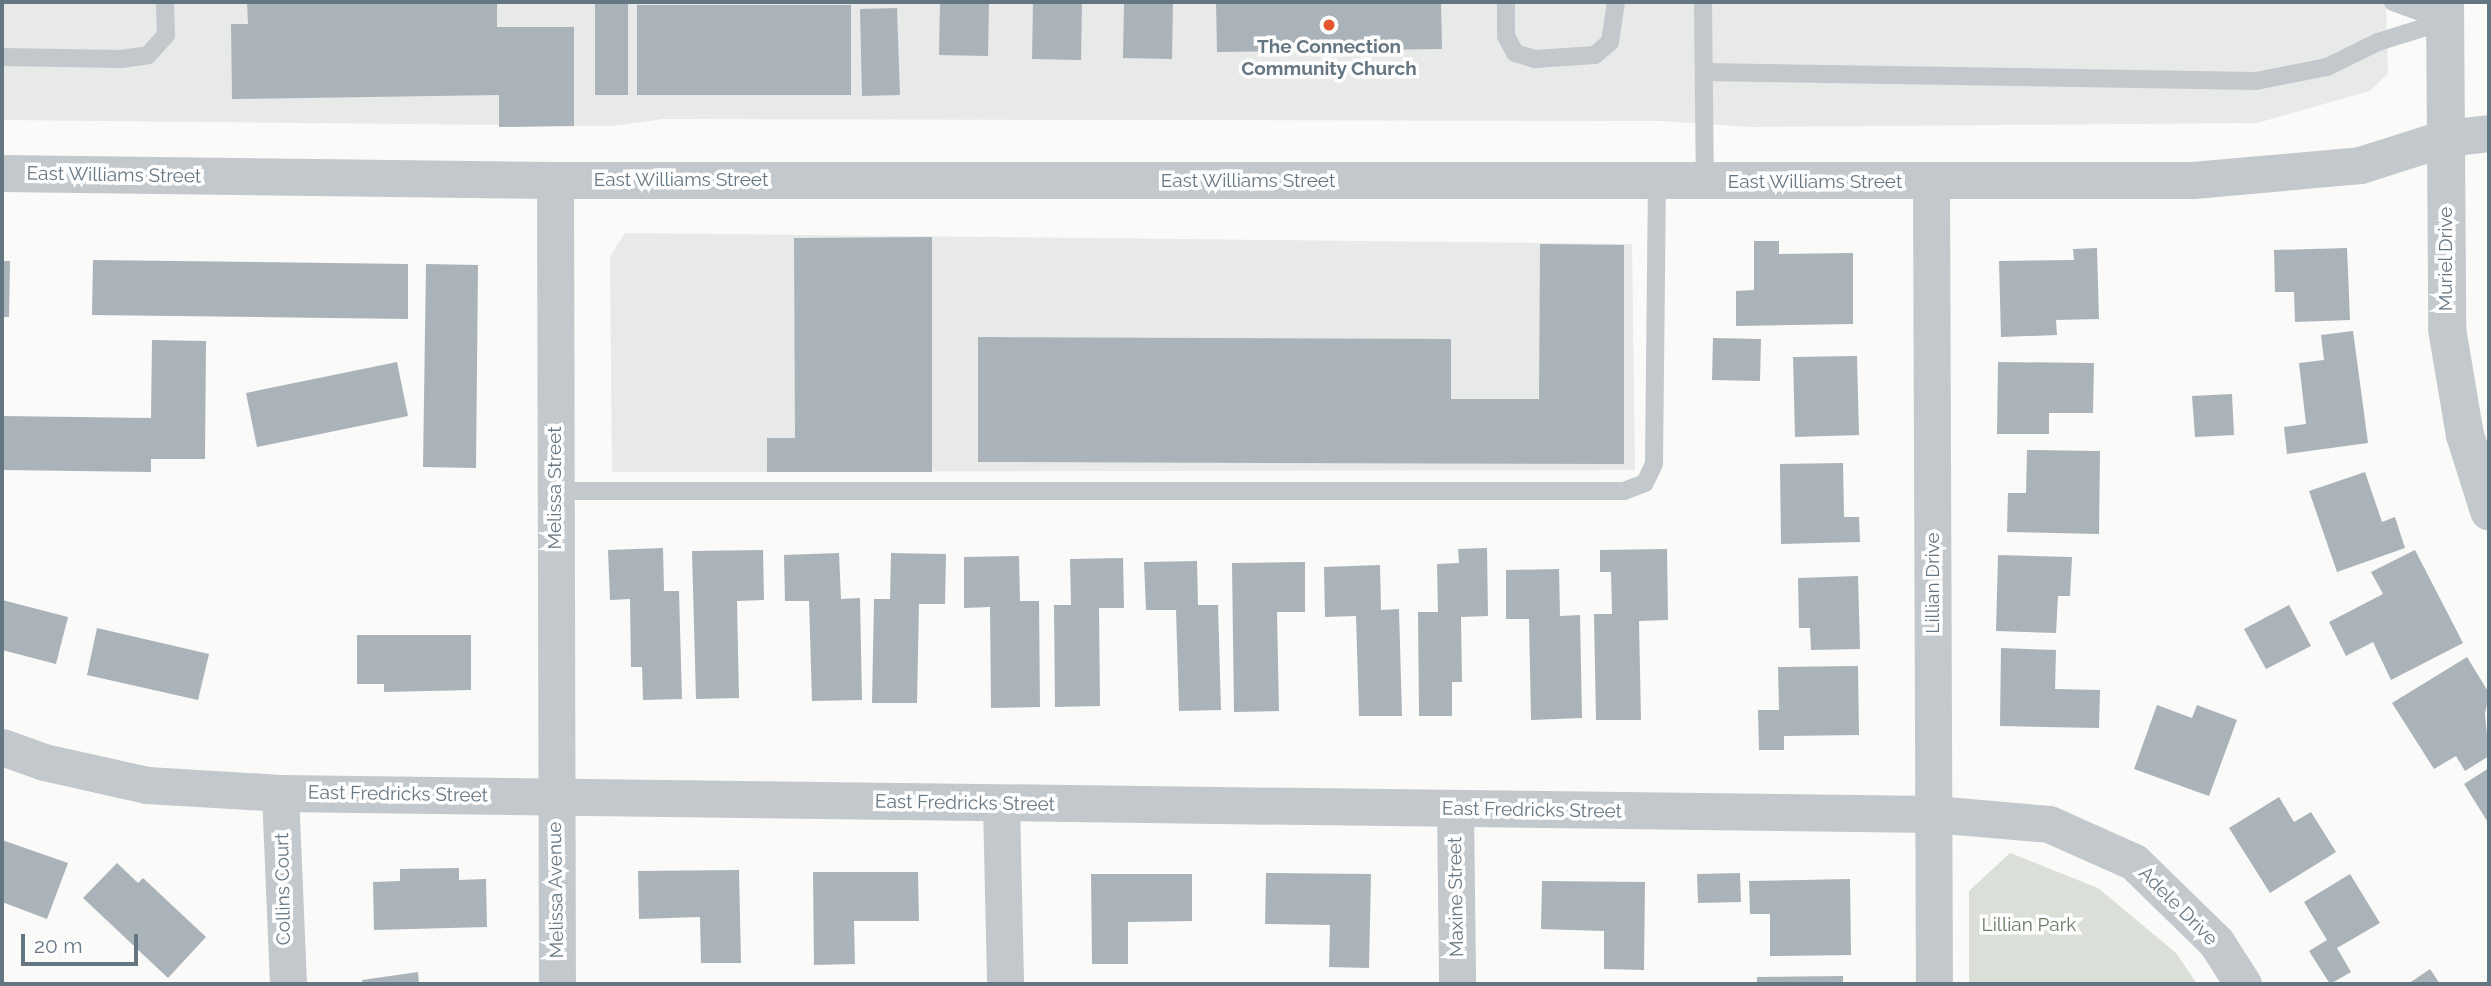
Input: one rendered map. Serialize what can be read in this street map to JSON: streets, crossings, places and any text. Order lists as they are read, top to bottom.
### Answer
{
  "streets": {
    "street": [
      "East Williams Street",
      "Muriel Drive",
      "Melissa Street",
      "Lillian Drive",
      "East Fredricks Street",
      "Collins Court",
      "Melissa Avenue",
      "Maxine Street",
      "Adele Drive"
    ]
  },
  "crossings": [
    ["East Williams Street", "Muriel Drive"],
    ["East Williams Street", "Melissa Street"],
    ["East Williams Street", "Lillian Drive"],
    ["Melissa Street", "East Fredricks Street"],
    ["Melissa Street", "Melissa Avenue"],
    ["Lillian Drive", "East Fredricks Street"],
    ["Lillian Drive", "Adele Drive"],
    ["East Fredricks Street", "Collins Court"],
    ["East Fredricks Street", "Melissa Avenue"],
    ["East Fredricks Street", "Maxine Street"],
    ["East Fredricks Street", "Adele Drive"]
  ],
  "parks": ["Lillian Park"],
  "places": ["The Connection Community Church"],
  "scale_bar": "20 m"
}
